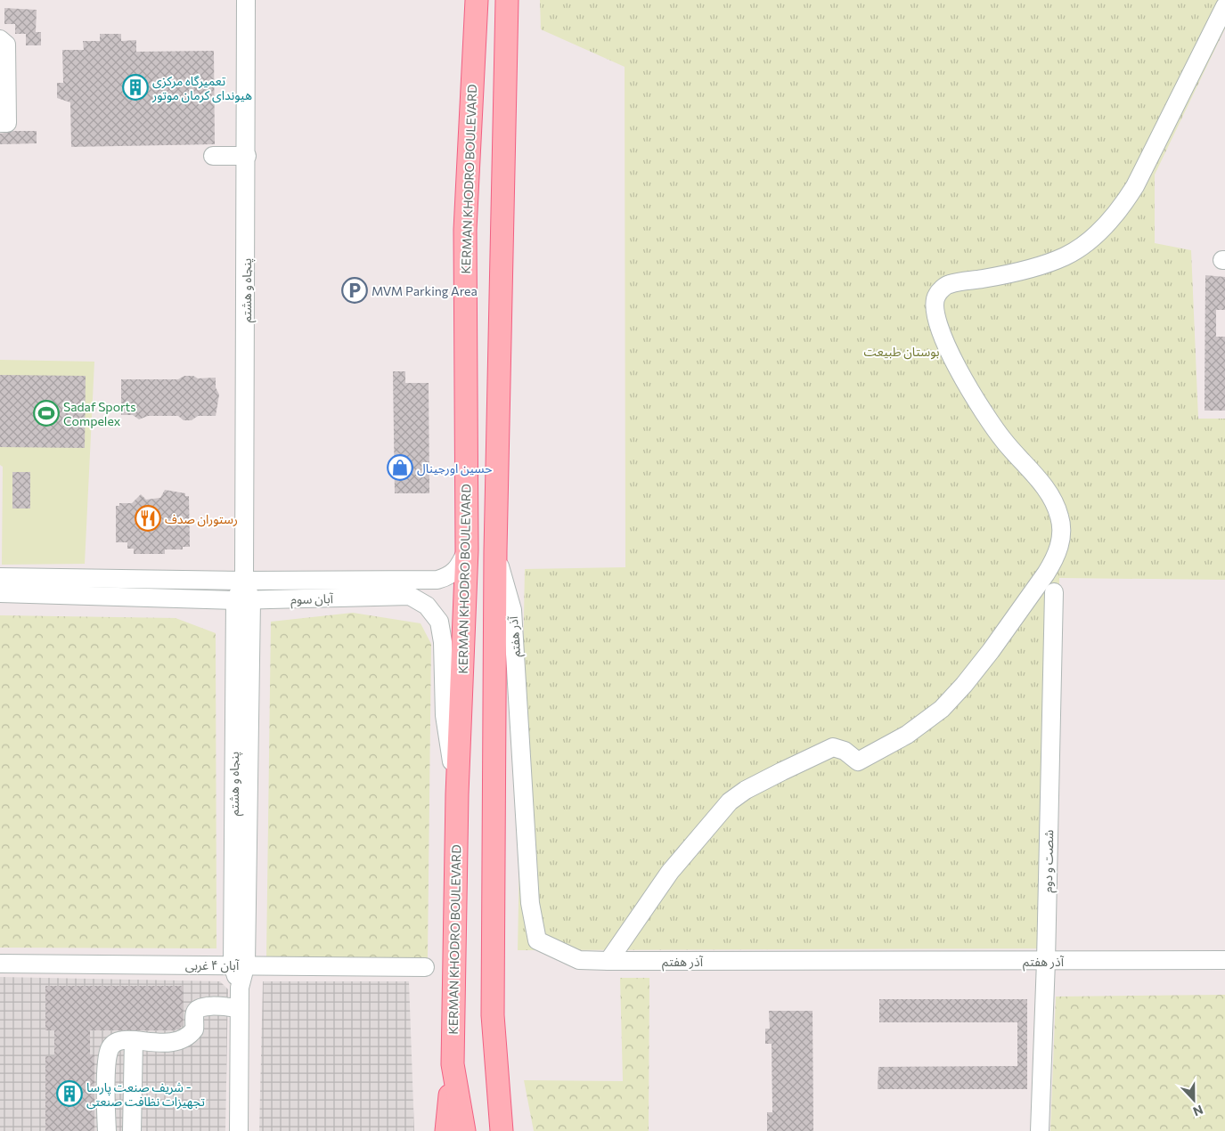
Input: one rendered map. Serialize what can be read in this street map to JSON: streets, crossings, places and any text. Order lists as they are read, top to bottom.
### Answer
{
  "streets": {
    "main road": ["KERMAN KHODRO BOULEVARD"],
    "street": [
      "پنجاه و هشتم",
      "آبان سوم",
      "آذر هفتم",
      "شصت و دوم",
      "آبان ۴ غربی"
    ]
  },
  "crossings": [
    ["KERMAN KHODRO BOULEVARD", "آبان سوم"],
    ["پنجاه و هشتم", "آبان سوم"],
    ["پنجاه و هشتم", "آبان ۴ غربی"],
    ["آذر هفتم", "شصت و دوم"]
  ],
  "parks": ["بوستان طبیعت"],
  "places": {
    "building": ["تعمیرگاه مرکزی هیوندای کرمان موتور", "شریف صنعت پارسا - تجهیزات نظافت صنعتی"],
    "parking": ["MVM Parking Area"],
    "sports": ["Sadaf Sports Compelex"],
    "shop": ["حسین اورجینال"],
    "restaurant": ["رستوران صدف"]
  },
  "north": "bottom"
}
